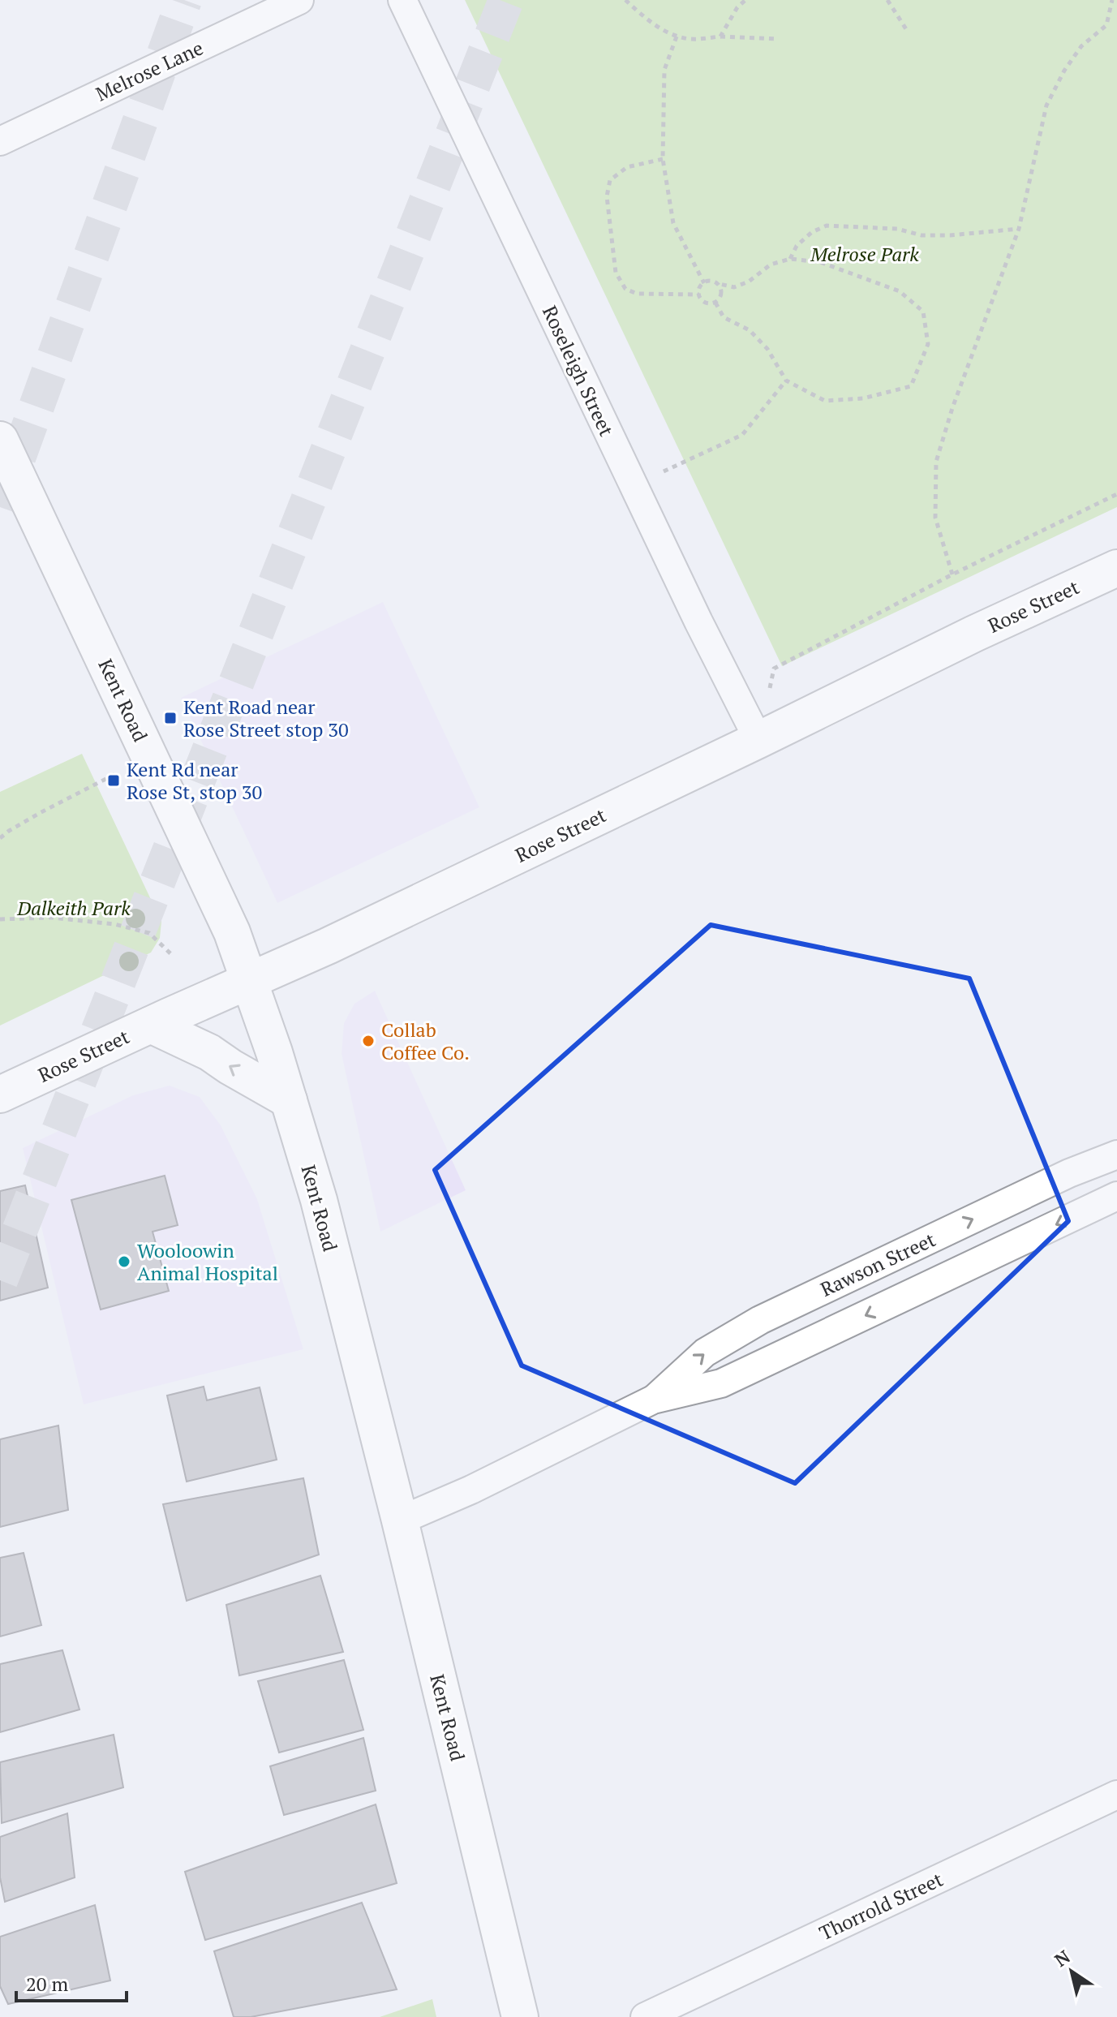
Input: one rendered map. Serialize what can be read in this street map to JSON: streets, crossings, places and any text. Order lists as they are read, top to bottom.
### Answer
{
  "streets": {
    "street": [
      "Melrose Lane",
      "Roseleigh Street",
      "Rose Street",
      "Kent Road",
      "Rawson Street",
      "Thorrold Street"
    ]
  },
  "crossings": [
    ["Roseleigh Street", "Rose Street"],
    ["Rose Street", "Kent Road"],
    ["Kent Road", "Rawson Street"]
  ],
  "parks": ["Melrose Park", "Dalkeith Park"],
  "places": {
    "transit": ["Kent Road near Rose Street stop 30", "Kent Rd near Rose St, stop 30"],
    "other": ["Collab Coffee Co.", "Wooloowin Animal Hospital"]
  },
  "scale_bar": "20 m",
  "north": "top left"
}
